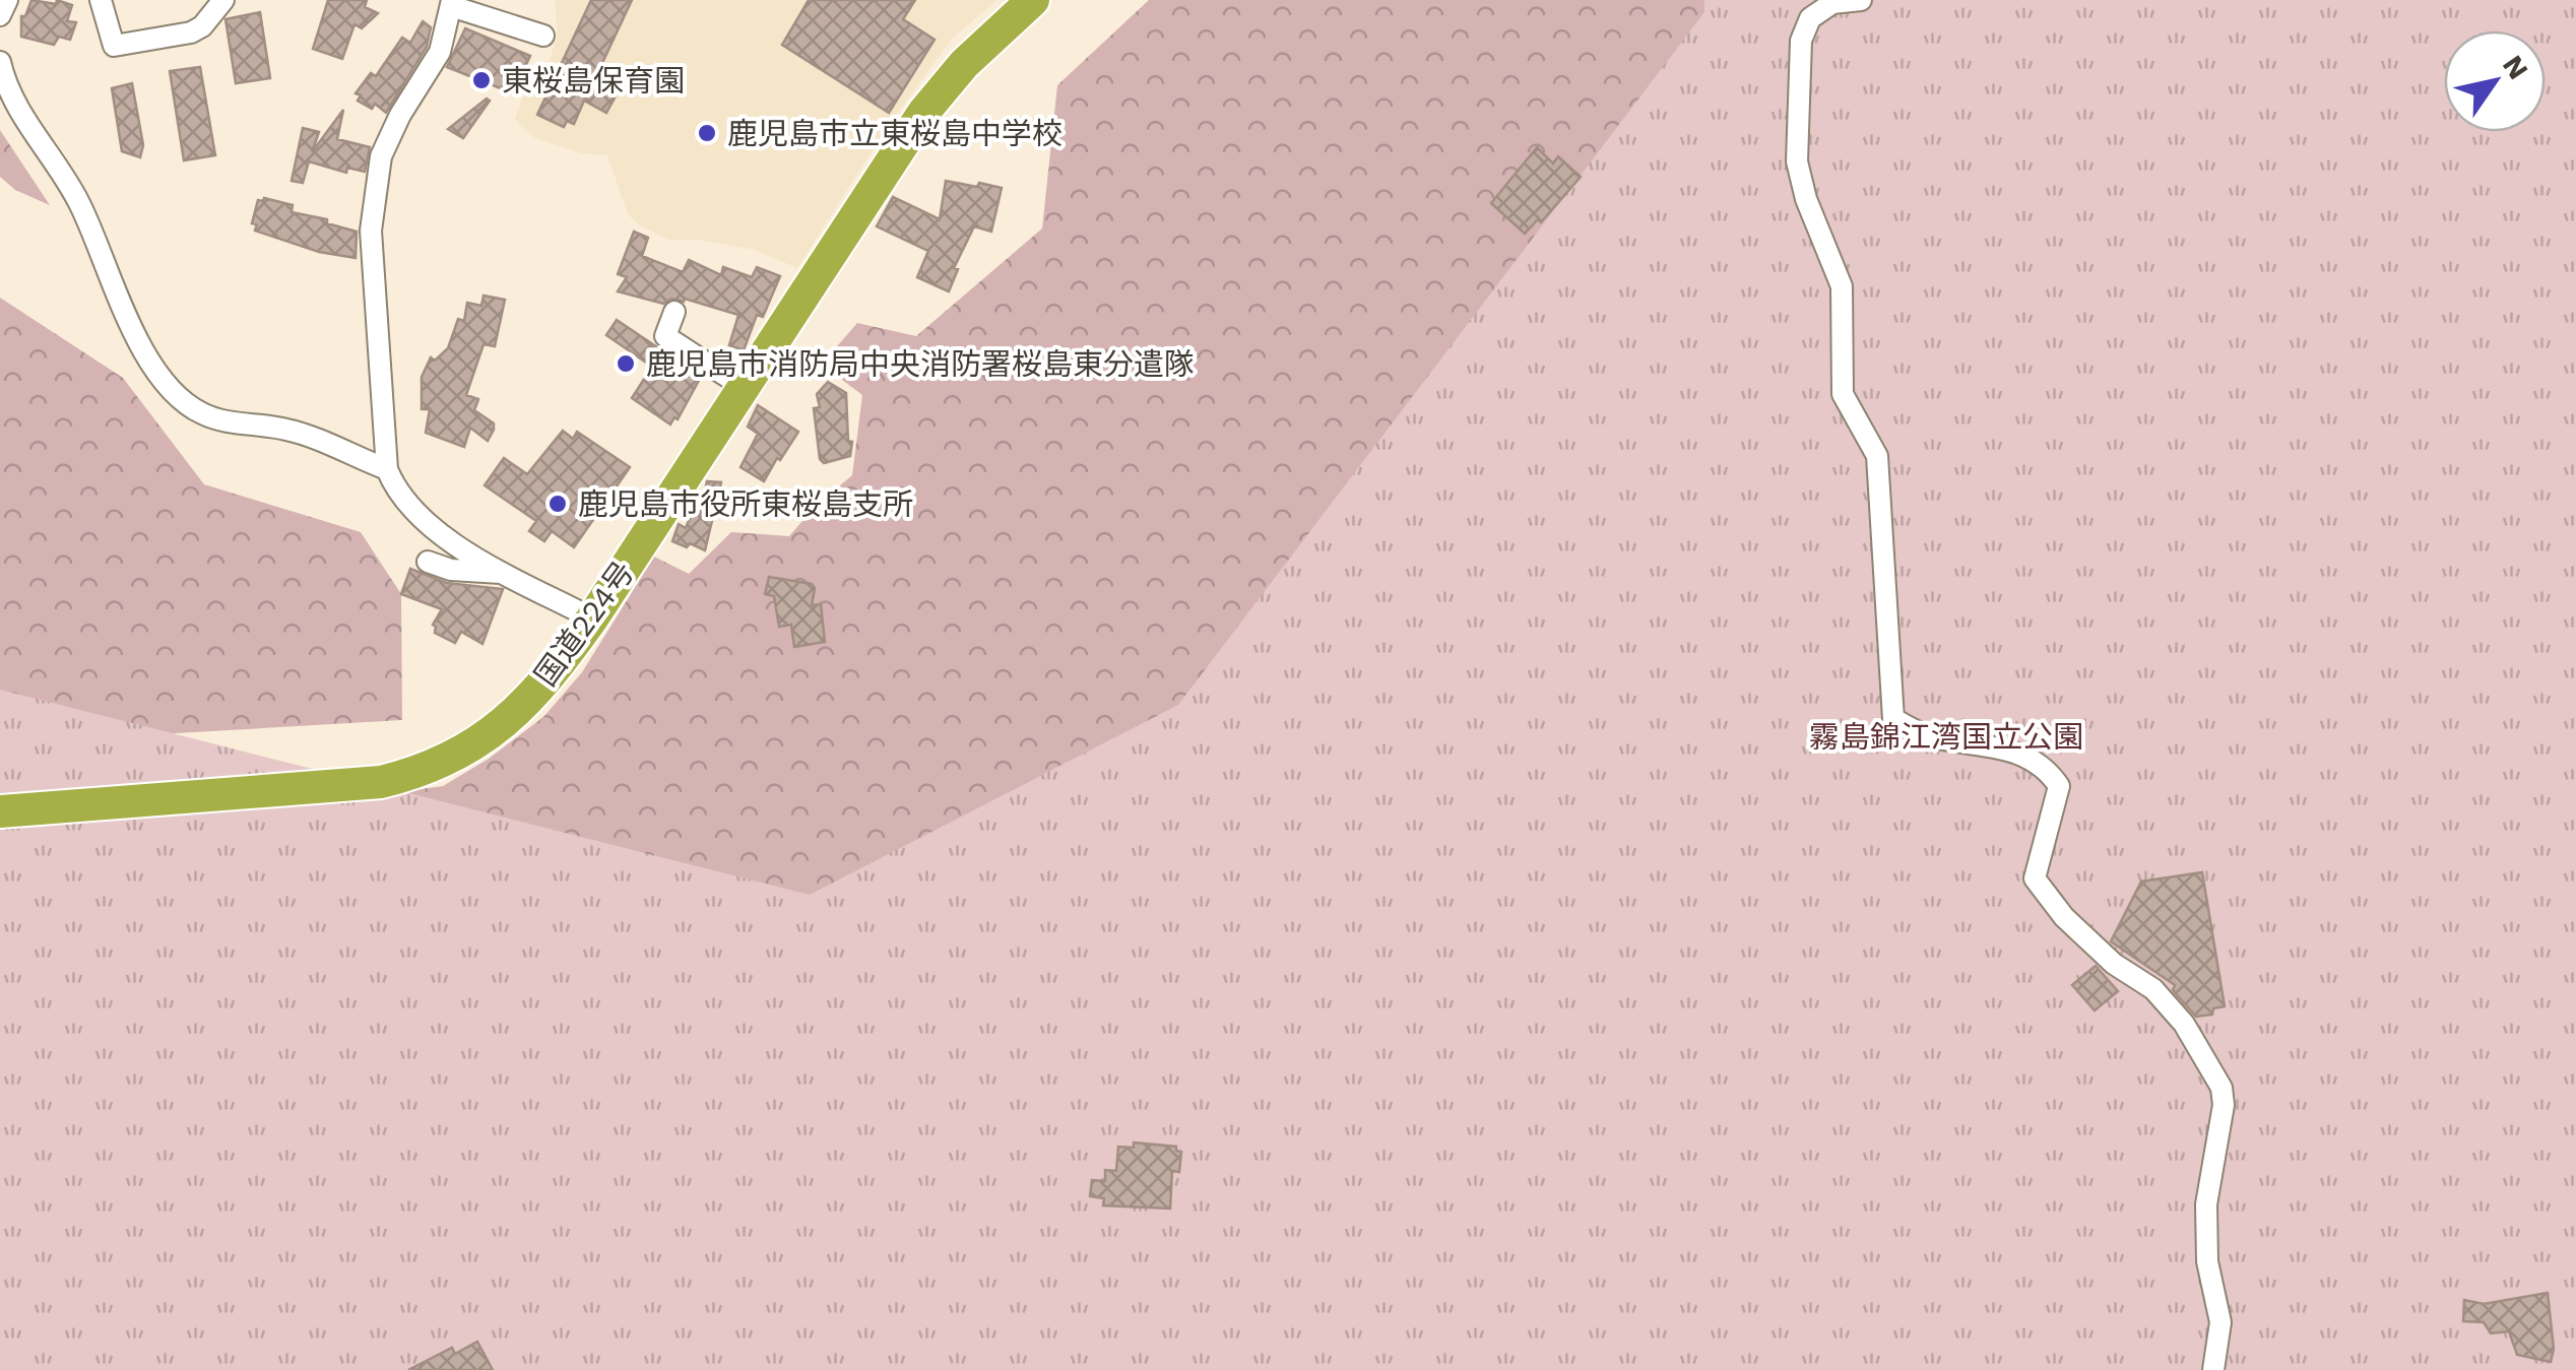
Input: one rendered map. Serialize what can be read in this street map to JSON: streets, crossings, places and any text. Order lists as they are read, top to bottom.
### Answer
{
  "streets": {
    "highway": ["国道224号"]
  },
  "parks": ["霧島錦江湾国立公園"],
  "places": [
    "東桜島保育園",
    "鹿児島市立東桜島中学校",
    "鹿児島市消防局中央消防署桜島東分遣隊",
    "鹿児島市役所東桜島支所"
  ],
  "north": "top right"
}
